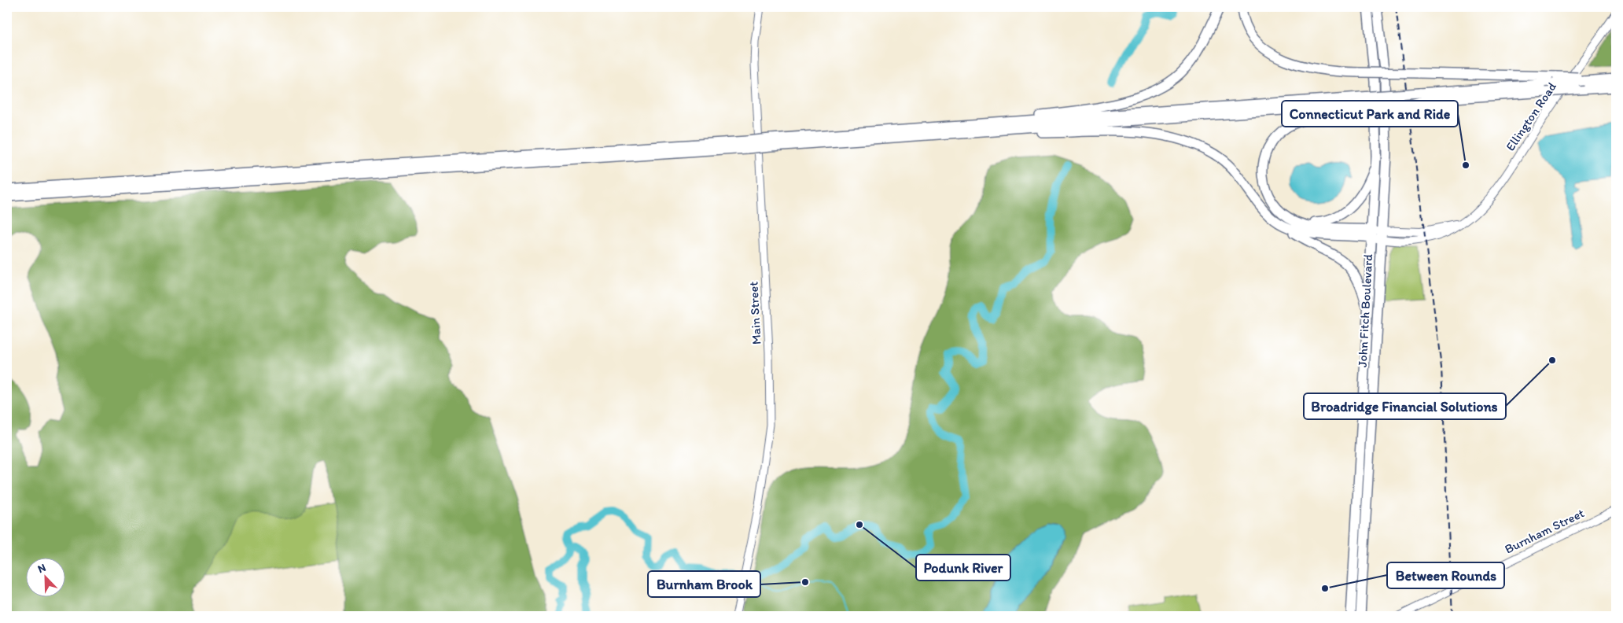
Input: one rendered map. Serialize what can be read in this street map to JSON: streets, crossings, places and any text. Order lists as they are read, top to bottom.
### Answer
{
  "streets": {
    "highway": ["John Fitch Boulevard"],
    "main road": ["Ellington Road"],
    "street": ["Main Street", "Burnham Street"]
  },
  "crossings": [
    ["Ellington Road", "John Fitch Boulevard"]
  ],
  "places": [
    "Connecticut Park and Ride",
    "Broadridge Financial Solutions",
    "Podunk River",
    "Burnham Brook",
    "Between Rounds"
  ],
  "north": "top left"
}
